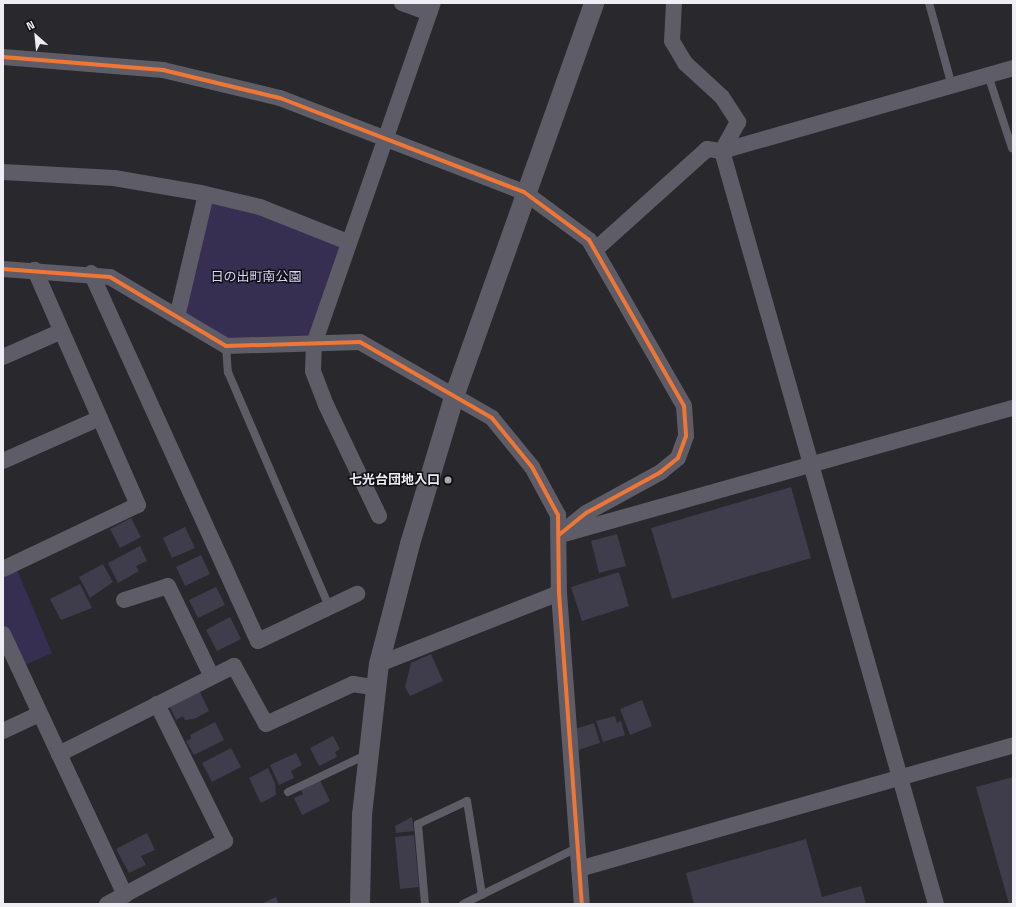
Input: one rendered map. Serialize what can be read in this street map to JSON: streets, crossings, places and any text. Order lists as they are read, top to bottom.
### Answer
{
  "parks": ["日の出町南公園"],
  "places": ["七光台団地入口"],
  "north": "top left"
}
